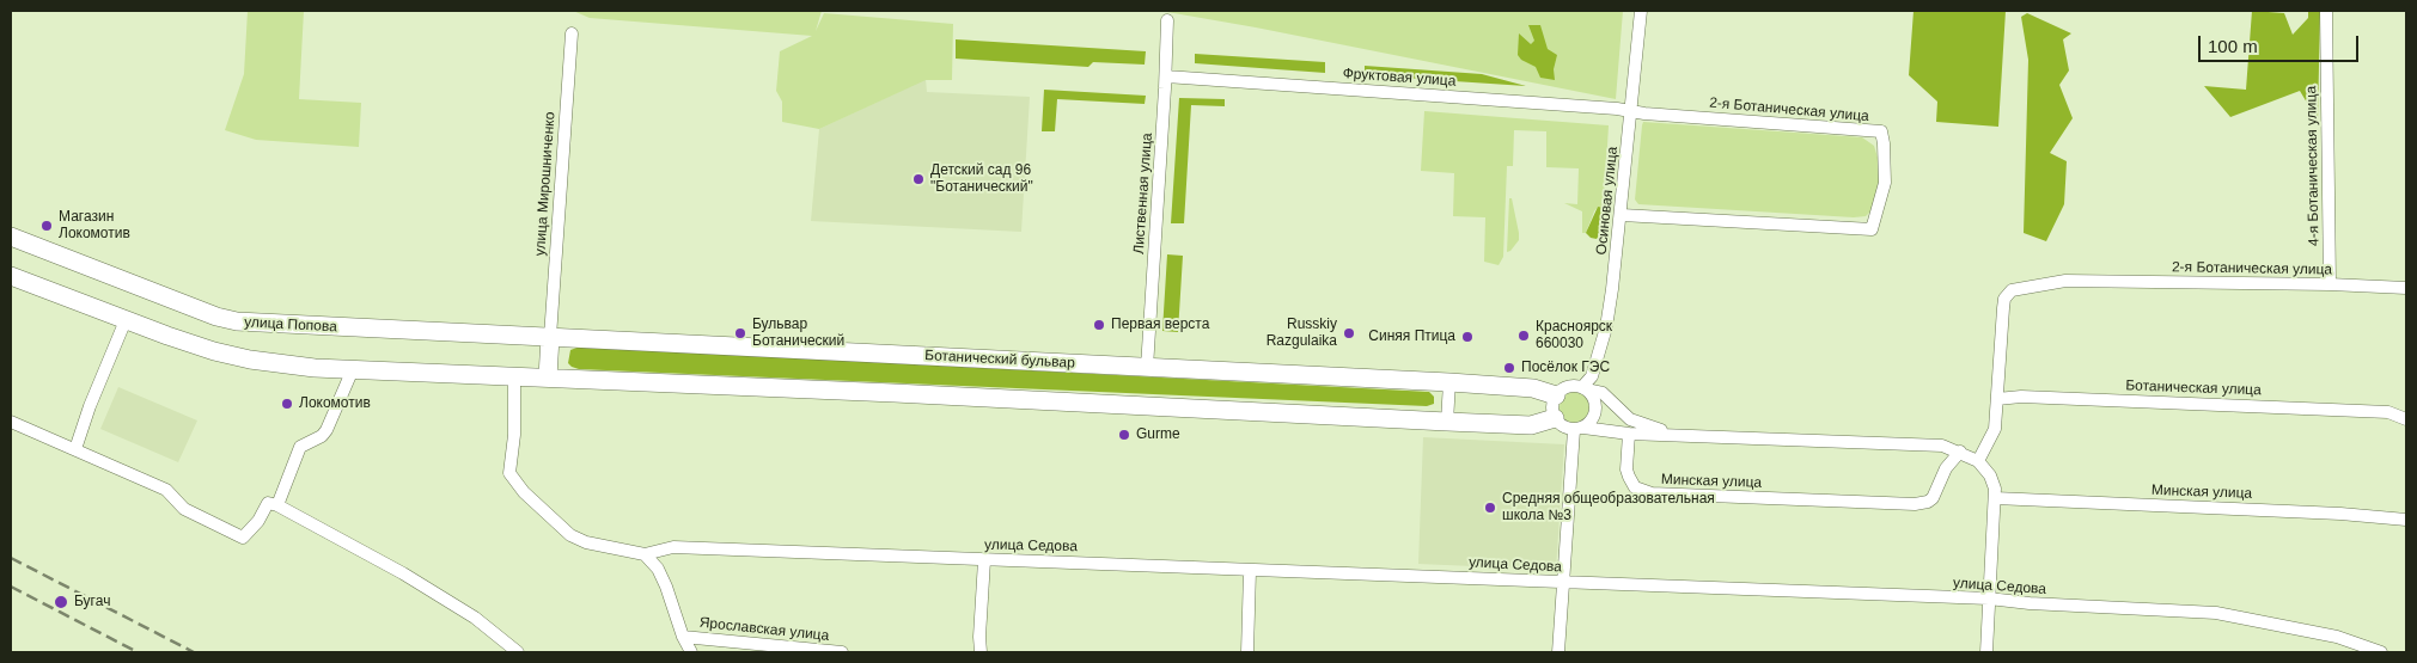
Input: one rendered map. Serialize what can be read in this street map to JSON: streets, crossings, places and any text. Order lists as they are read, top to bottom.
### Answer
{
  "streets": {
    "street": [
      "Фруктовая улица",
      "2-я Ботаническая улица",
      "4-я Ботаническая улица",
      "улица Мирошниченко",
      "Лиственная улица",
      "Осиновая улица",
      "улица Попова",
      "Ботанический бульвар",
      "Ботаническая улица",
      "Минская улица",
      "улица Седова",
      "Ярославская улица"
    ]
  },
  "crossings": [
    ["Фруктовая улица", "2-я Ботаническая улица"],
    ["Фруктовая улица", "Лиственная улица"],
    ["Фруктовая улица", "Осиновая улица"],
    ["2-я Ботаническая улица", "4-я Ботаническая улица"],
    ["2-я Ботаническая улица", "Осиновая улица"],
    ["2-я Ботаническая улица", "Ботаническая улица"],
    ["улица Мирошниченко", "улица Попова"],
    ["улица Мирошниченко", "Ботанический бульвар"],
    ["Лиственная улица", "Ботанический бульвар"],
    ["Осиновая улица", "Ботанический бульвар"],
    ["улица Попова", "Ботанический бульвар"]
  ],
  "places": [
    "Детский сад 96 \"Ботанический\"",
    "Магазин Локомотив",
    "Первая верста",
    "Бульвар Ботанический",
    "Russkiy Razgulaika",
    "Красноярск 660030",
    "Синяя Птица",
    "Посёлок ГЭС",
    "Локомотив",
    "Gurme",
    "Средняя общеобразовательная школа №3",
    "Бугач"
  ],
  "scale_bar": "100 m"
}
